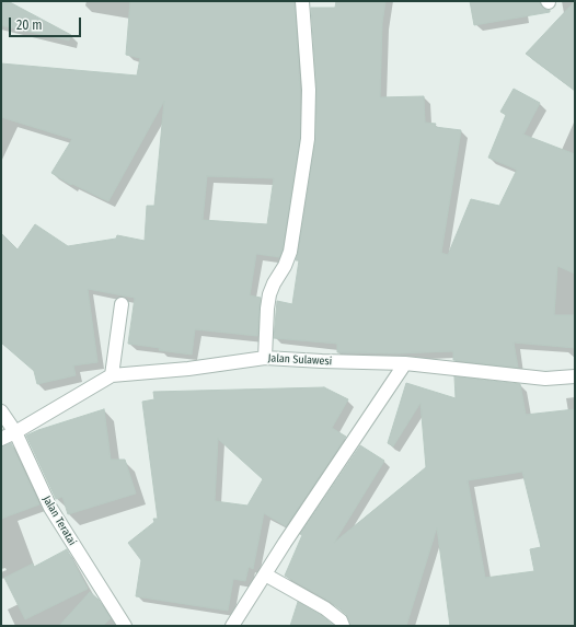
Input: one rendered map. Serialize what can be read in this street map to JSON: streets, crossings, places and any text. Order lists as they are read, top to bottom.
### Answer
{
  "streets": {
    "street": ["Jalan Sulawesi", "Jalan Teratai"]
  },
  "crossings": [
    ["Jalan Sulawesi", "Jalan Teratai"]
  ],
  "scale_bar": "20 m"
}
